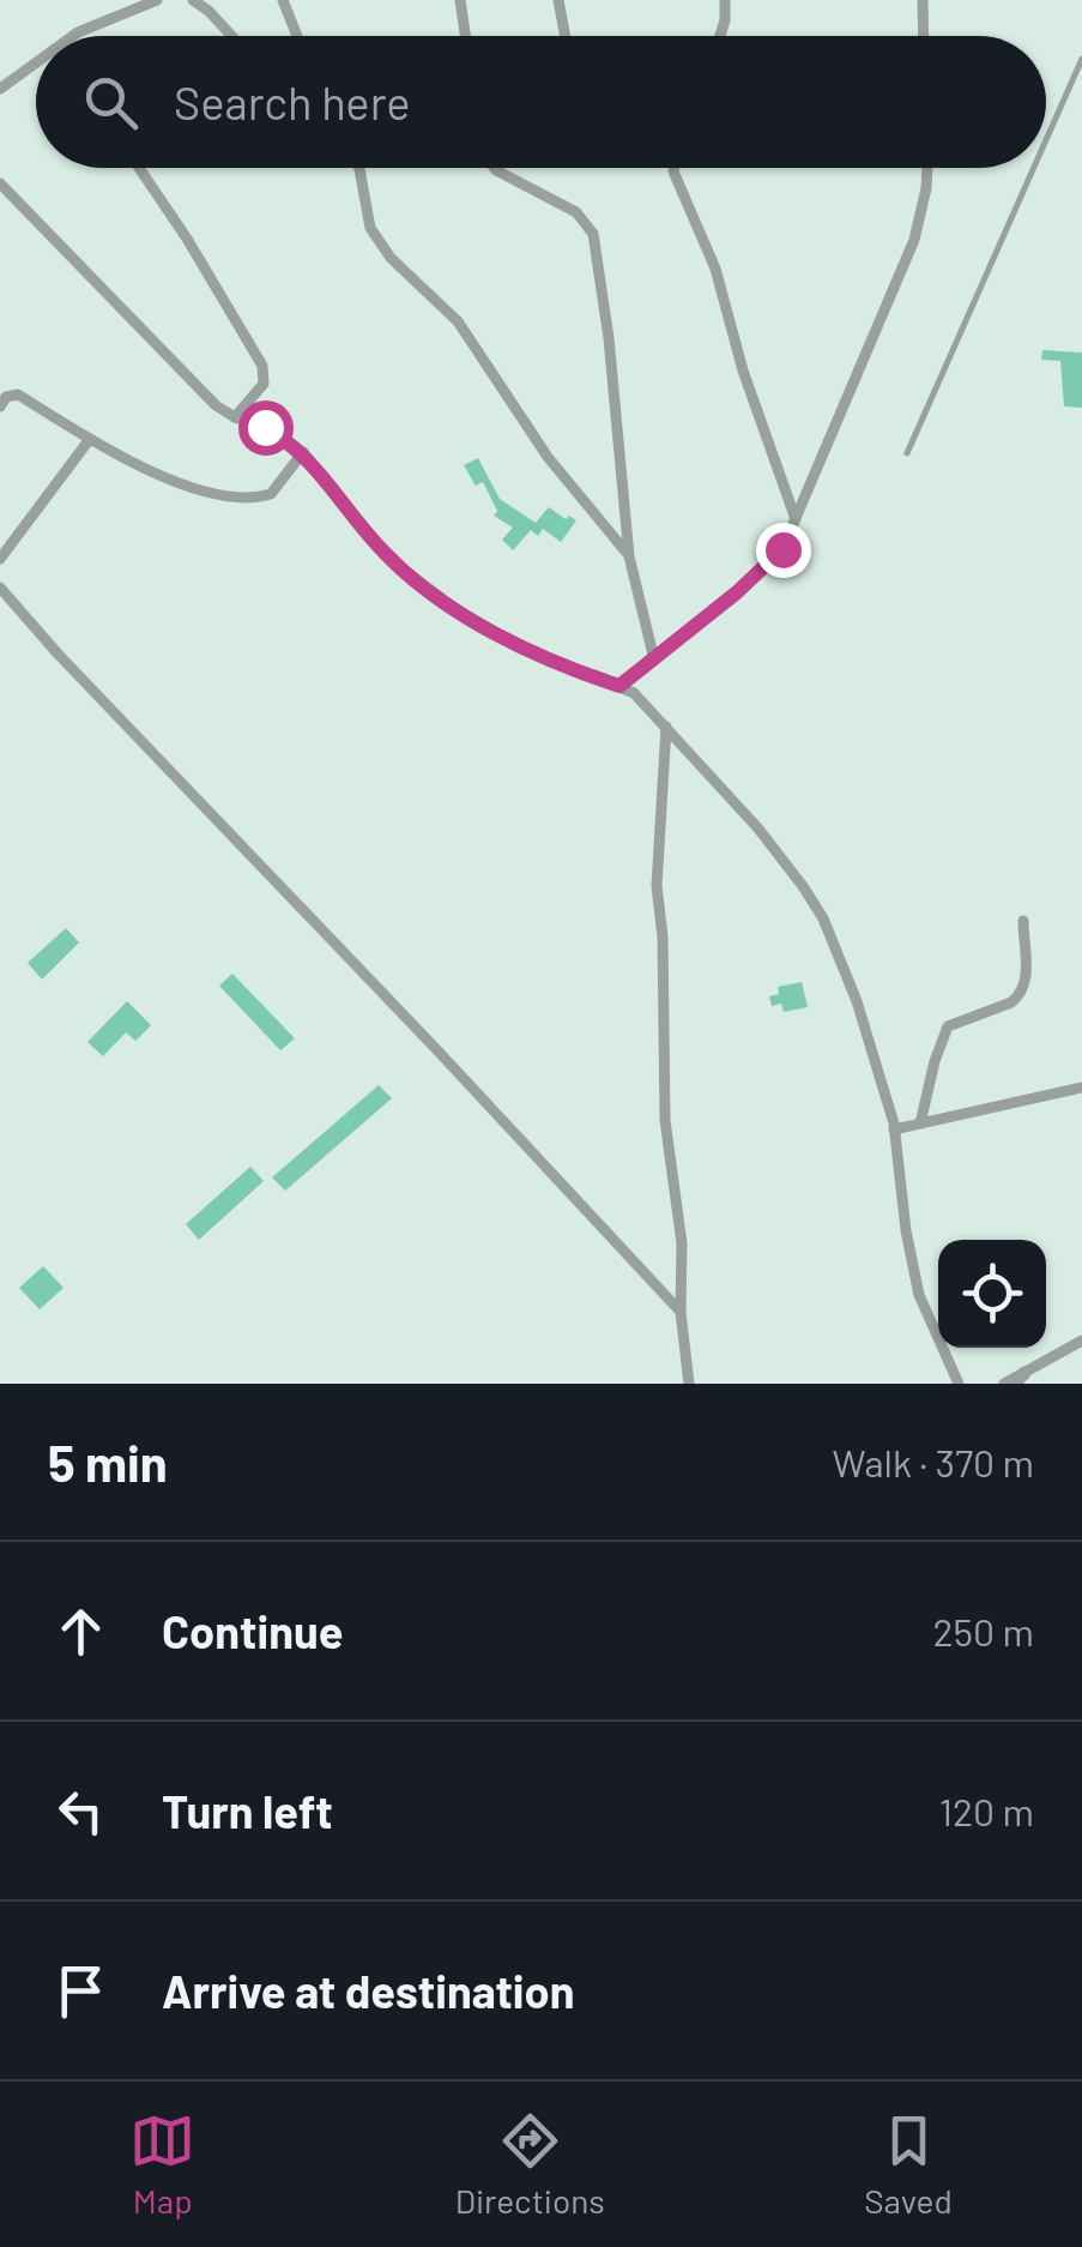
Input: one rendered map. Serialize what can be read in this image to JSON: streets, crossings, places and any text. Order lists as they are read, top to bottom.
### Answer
{
  "page": {
    "search": "Search here",
    "heading": ["5 min", "Walk · 370 m"],
    "list": [
      ["Continue", "250 m"],
      ["Turn left", "120 m"],
      "Arrive at destination"
    ],
    "nav": ["Map", "Directions", "Saved"]
  }
}
